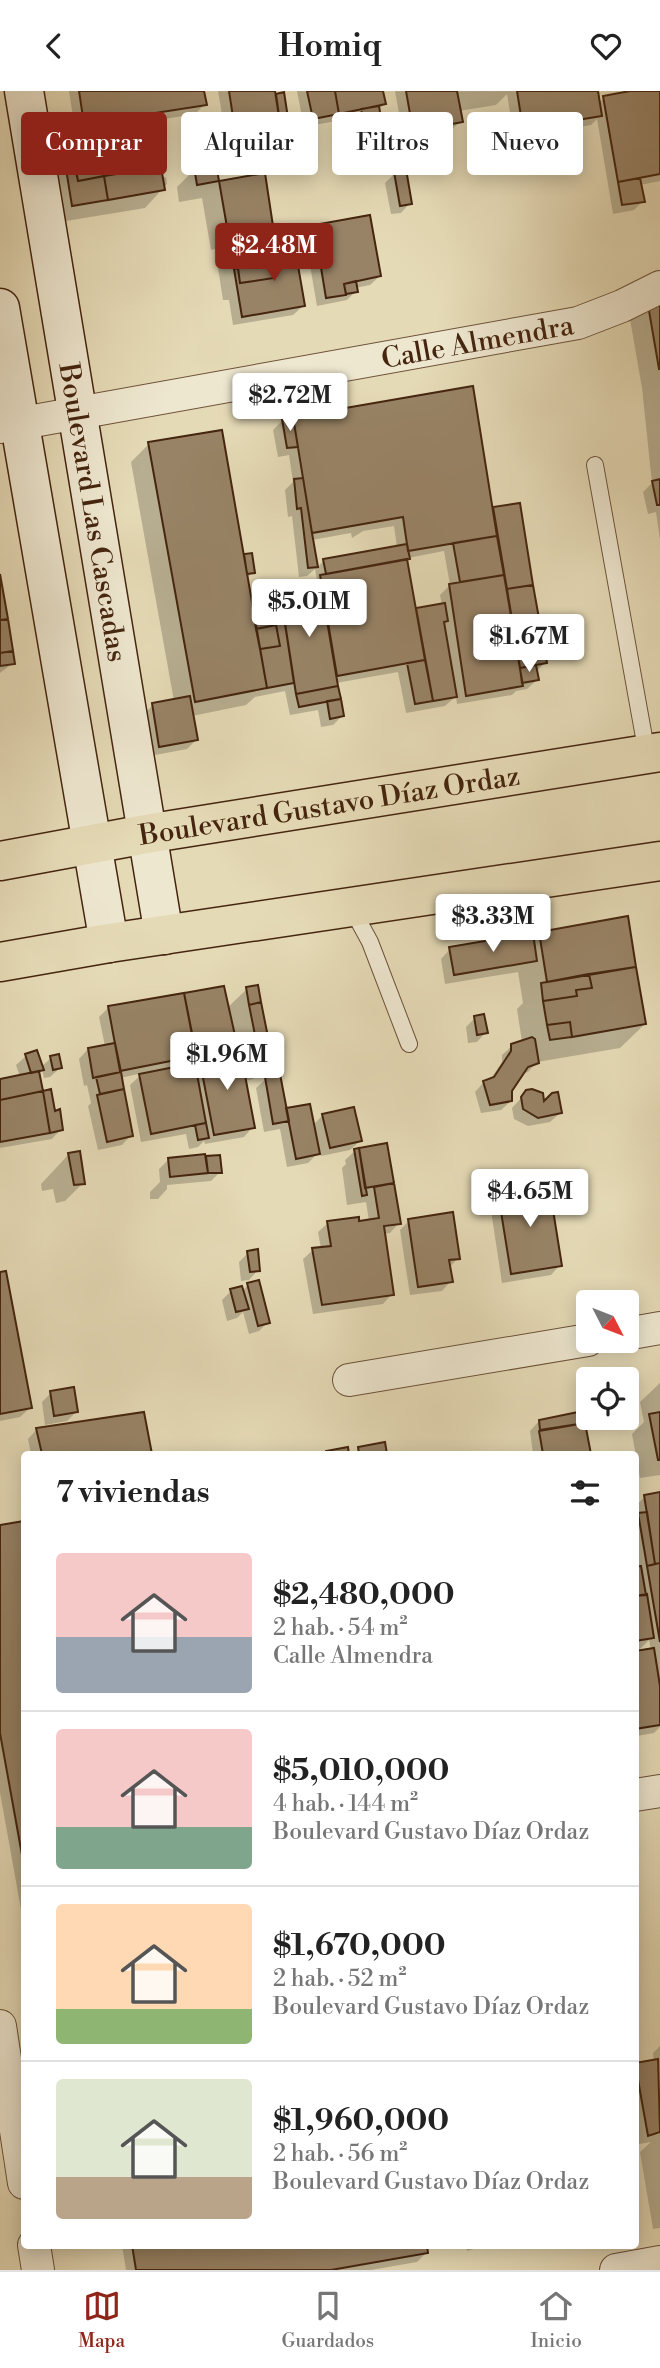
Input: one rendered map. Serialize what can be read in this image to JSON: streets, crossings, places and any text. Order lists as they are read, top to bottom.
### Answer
{
  "streets": {
    "main road": ["Boulevard Gustavo Díaz Ordaz"],
    "street": ["Calle Almendra", "Boulevard Las Cascadas"]
  },
  "crossings": [
    ["Calle Almendra", "Boulevard Las Cascadas"],
    ["Boulevard Las Cascadas", "Boulevard Gustavo Díaz Ordaz"]
  ],
  "north": "bottom right",
  "page": {
    "header": "Homiq",
    "chip": [
      "Comprar",
      "Alquilar",
      "Filtros",
      "Nuevo"
    ],
    "price": [
      "$2.48M",
      "$2.72M",
      "$5.01M",
      "$1.67M",
      "$3.33M",
      "$1.96M",
      "$4.65M"
    ],
    "heading": "7 viviendas",
    "list": [
      {
        "name": "$2,480,000",
        "note": "2 hab. · 54 m² · Calle Almendra"
      },
      {
        "name": "$5,010,000",
        "note": "4 hab. · 144 m² · Boulevard Gustavo Díaz Ordaz"
      },
      {
        "name": "$1,670,000",
        "note": "2 hab. · 52 m² · Boulevard Gustavo Díaz Ordaz"
      },
      {
        "name": "$1,960,000",
        "note": "2 hab. · 56 m² · Boulevard Gustavo Díaz Ordaz"
      }
    ],
    "tabs": ["Mapa", "Guardados", "Inicio"]
  }
}
